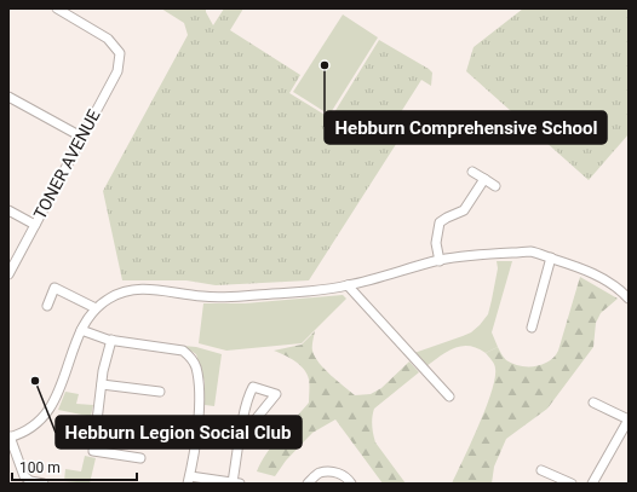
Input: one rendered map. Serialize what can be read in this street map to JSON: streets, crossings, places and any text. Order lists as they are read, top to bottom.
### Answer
{
  "streets": {
    "street": ["TONER AVENUE"]
  },
  "places": ["Hebburn Comprehensive School", "Hebburn Legion Social Club"],
  "scale_bar": "100 m"
}
